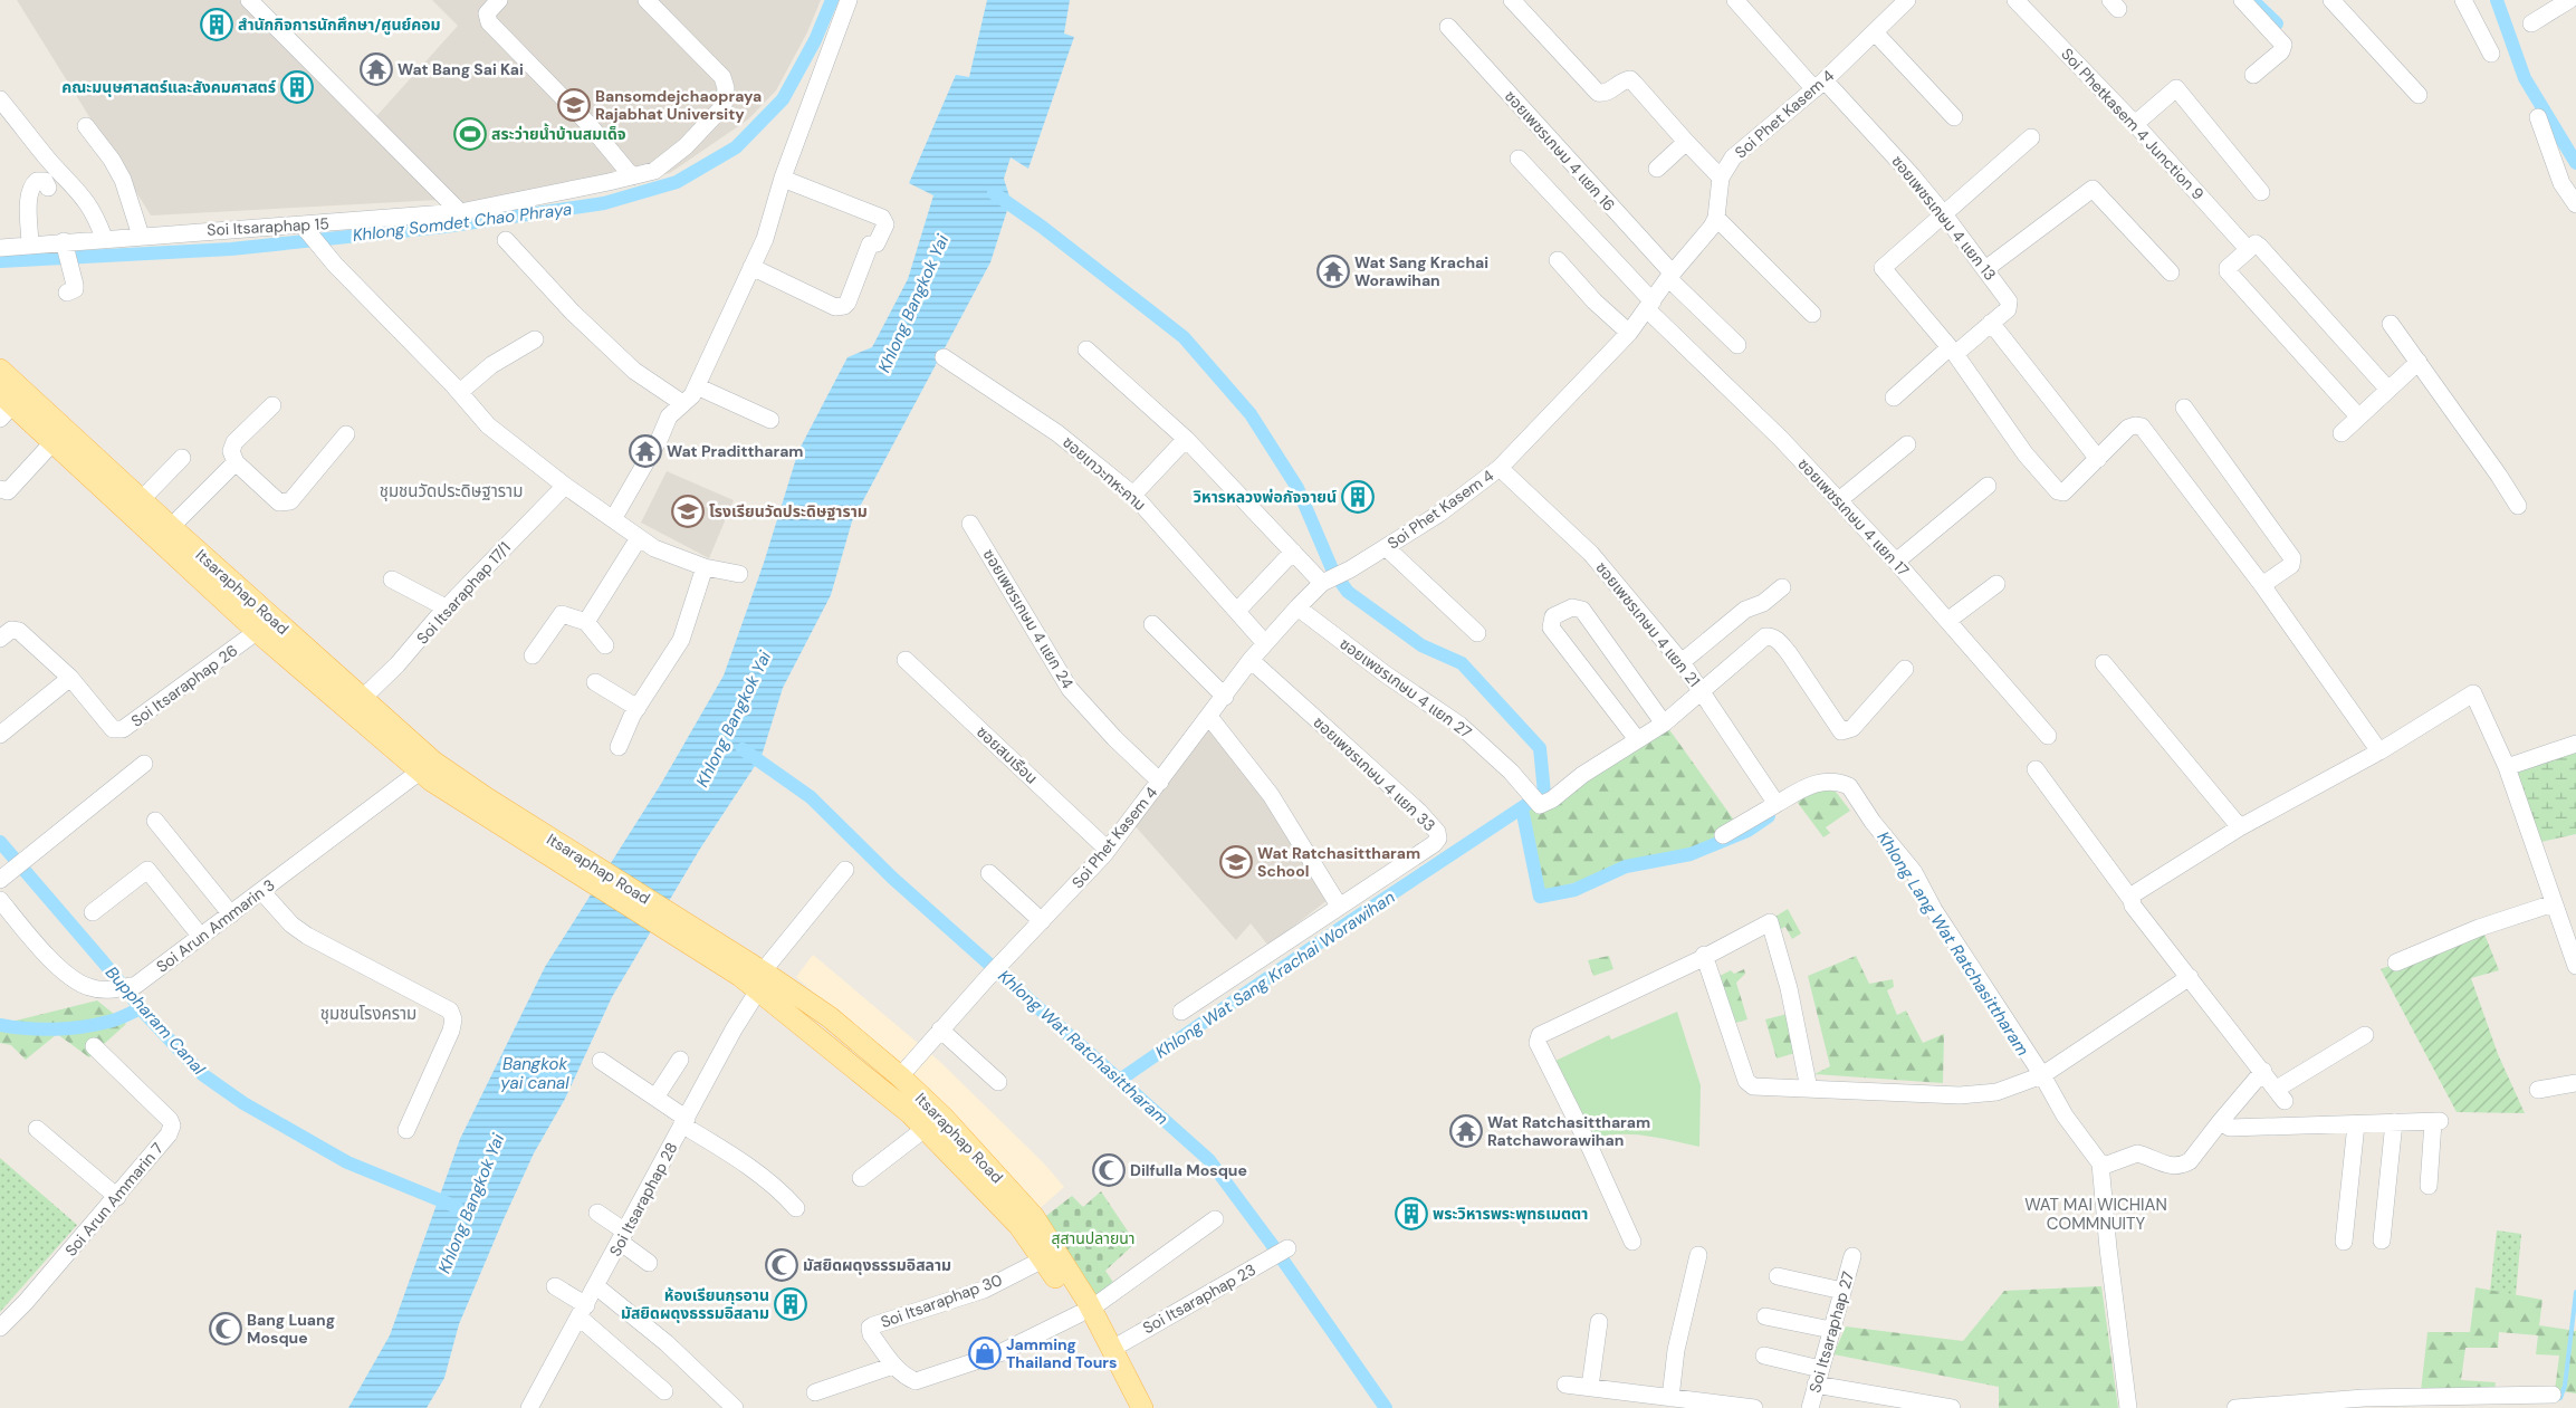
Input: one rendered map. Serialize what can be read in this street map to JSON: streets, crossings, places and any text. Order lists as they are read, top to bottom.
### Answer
{
  "streets": {
    "main road": ["Itsaraphap Road"],
    "street": [
      "Soi Phet Kasem 4",
      "Soi Phetkasem 4 Junction 9",
      "ซอยเพชรเกษม 4 แยก 16",
      "ซอยเพชรเกษม 4 แยก 13",
      "Soi Itsaraphap 15",
      "ซอยเทวะทหะคาม",
      "ซอยเพชรเกษม 4 แยก 17",
      "Soi Itsaraphap 17/1",
      "ซอยเพชรเกษม 4 แยก 24",
      "ซอยเพชรเกษม 4 แยก 21",
      "Soi Itsaraphap 26",
      "ซอยเพชรเกษม 4 แยก 27",
      "ซอยสมเรือน",
      "ซอยเพชรเกษม 4 แยก 33",
      "Soi Arun Ammarin 3",
      "Soi Arun Ammarin 7",
      "Soi Itsaraphap 28",
      "Soi Itsaraphap 23",
      "Soi Itsaraphap 30",
      "Soi Itsaraphap 27"
    ]
  },
  "crossings": [
    ["Soi Phet Kasem 4", "ซอยเพชรเกษม 4 แยก 16"],
    ["Soi Phet Kasem 4", "ซอยเพชรเกษม 4 แยก 13"],
    ["Soi Phet Kasem 4", "ซอยเทวะทหะคาม"],
    ["Soi Phet Kasem 4", "ซอยเพชรเกษม 4 แยก 17"],
    ["Soi Phet Kasem 4", "Itsaraphap Road"],
    ["Soi Phet Kasem 4", "ซอยเพชรเกษม 4 แยก 24"],
    ["Soi Phet Kasem 4", "ซอยเพชรเกษม 4 แยก 21"],
    ["Soi Phet Kasem 4", "ซอยเพชรเกษม 4 แยก 27"],
    ["Soi Phet Kasem 4", "ซอยสมเรือน"],
    ["Soi Phet Kasem 4", "ซอยเพชรเกษม 4 แยก 33"],
    ["Itsaraphap Road", "Soi Itsaraphap 17/1"],
    ["Itsaraphap Road", "Soi Itsaraphap 26"],
    ["Itsaraphap Road", "Soi Arun Ammarin 3"],
    ["Itsaraphap Road", "Soi Itsaraphap 28"],
    ["Itsaraphap Road", "Soi Itsaraphap 23"]
  ],
  "districts": ["ชุมชนวัดประดิษฐาราม", "ชุมชนโรงคราม", "WAT MAI WICHIAN COMMNUITY"],
  "water": [
    "Khlong Somdet Chao Phraya",
    "Khlong Bangkok Yai",
    "Khlong Lang Wat Ratchasittharam",
    "Khlong Wat Sang Krachai Worawihan",
    "Buppharam Canal",
    "Khlong Wat Ratchasittharam",
    "Bangkok yai canal"
  ],
  "parks": ["สุสานปลายนา"],
  "places": {
    "building": [
      "สำนักกิจการนักศึกษา/ศูนย์คอม",
      "คณะมนุษศาสตร์และสังคมศาสตร์",
      "วิหารหลวงพ่อกัจจายน์",
      "พระวิหารพระพุทธเมตตา",
      "ห้องเรียนกุรอาน มัสยิดผดุงธรรมอิสลาม"
    ],
    "temple": [
      "Wat Bang Sai Kai",
      "Wat Sang Krachai Worawihan",
      "Wat Pradittharam",
      "Wat Ratchasittharam Ratchaworawihan"
    ],
    "school or university": ["Bansomdejchaopraya Rajabhat University", "โรงเรียนวัดประดิษฐาราม", "Wat Ratchasittharam School"],
    "sports": ["สระว่ายน้ำบ้านสมเด็จ"],
    "mosque": ["Dilfulla Mosque", "มัสยิดผดุงธรรมอิสลาม", "Bang Luang Mosque"],
    "shop": ["Jamming Thailand Tours"]
  }
}
